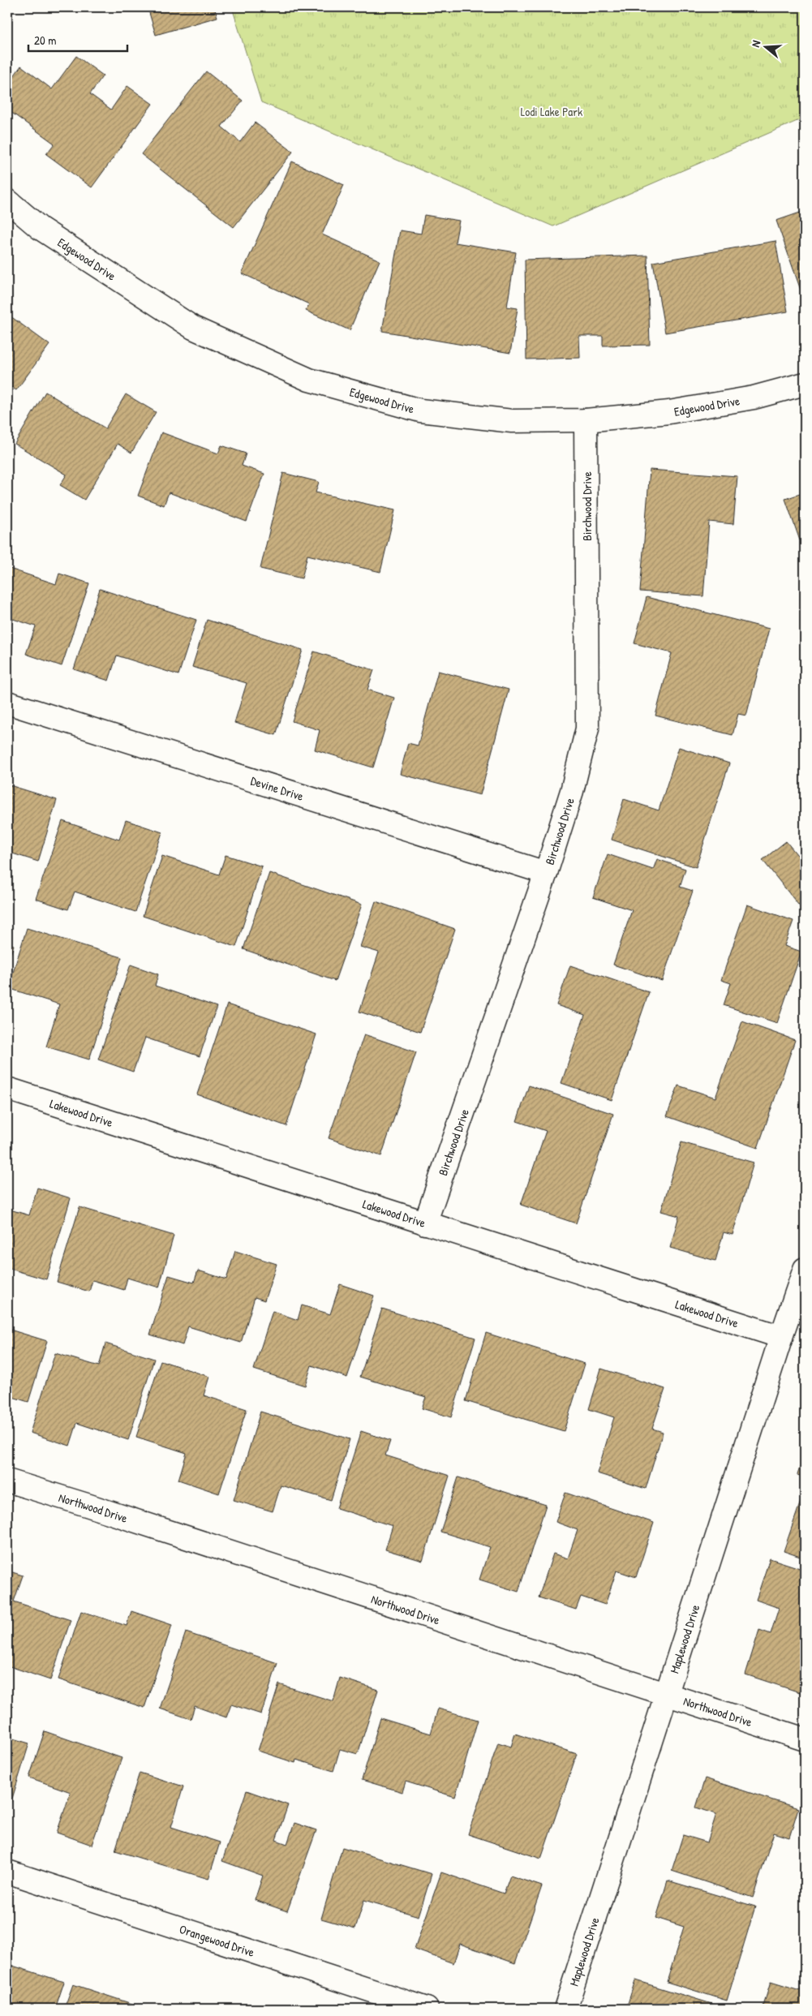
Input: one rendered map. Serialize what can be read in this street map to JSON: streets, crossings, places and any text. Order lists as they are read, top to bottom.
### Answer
{
  "streets": {
    "street": [
      "Edgewood Drive",
      "Birchwood Drive",
      "Devine Drive",
      "Lakewood Drive",
      "Northwood Drive",
      "Maplewood Drive",
      "Orangewood Drive"
    ]
  },
  "crossings": [
    ["Edgewood Drive", "Birchwood Drive"],
    ["Birchwood Drive", "Devine Drive"],
    ["Birchwood Drive", "Lakewood Drive"],
    ["Lakewood Drive", "Maplewood Drive"],
    ["Northwood Drive", "Maplewood Drive"]
  ],
  "parks": ["Lodi Lake Park"],
  "scale_bar": "20 m",
  "north": "left"
}
